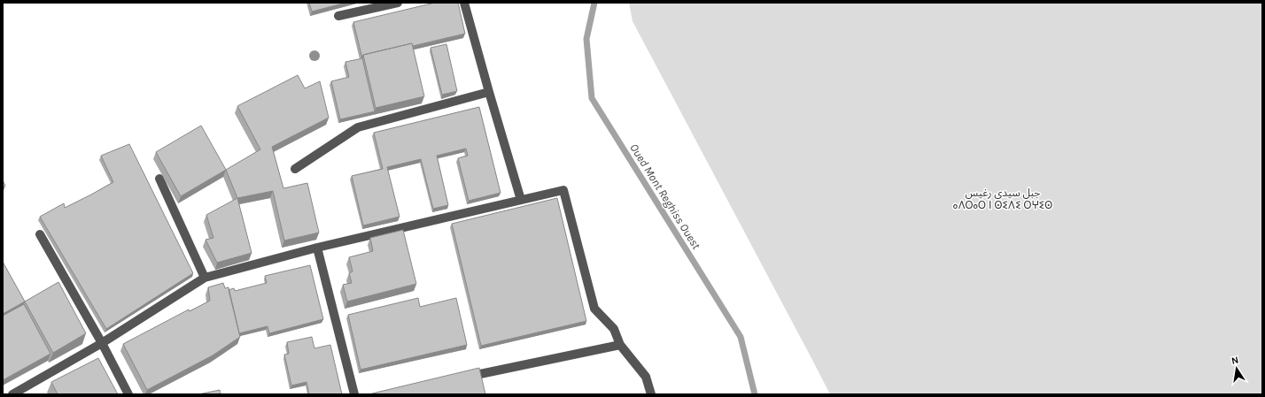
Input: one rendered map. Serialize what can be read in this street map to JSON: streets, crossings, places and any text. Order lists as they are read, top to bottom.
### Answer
{
  "water": ["Oued Mont Reghiss Ouest"],
  "parks": ["جبل سيدي رغيس ⴰⴷⵔⴰⵔ ⵏ ⵙⵉⴷⵉ ⵔⵖⵉⵙ"],
  "north": "top"
}
